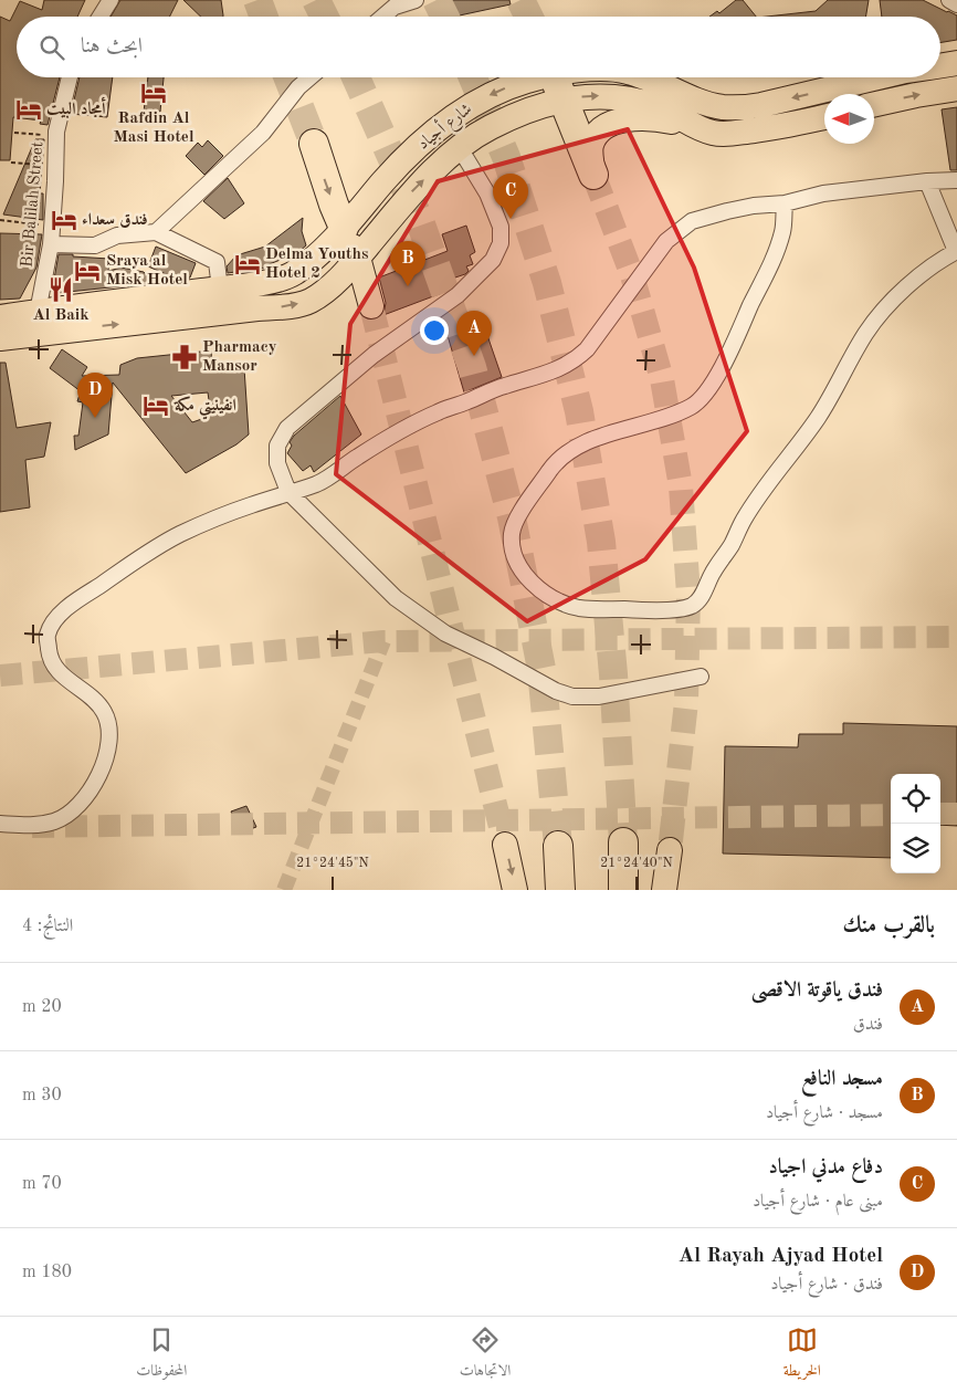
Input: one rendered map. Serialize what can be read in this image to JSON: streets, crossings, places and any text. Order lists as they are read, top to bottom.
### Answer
{
  "streets": {
    "main road": ["شارع أجياد"],
    "street": ["Bir Balilah Street"]
  },
  "crossings": [
    ["شارع أجياد", "Bir Balilah Street"]
  ],
  "places": {
    "hotel": [
      "Rafdin Al Masi Hotel",
      "أمجاد البيت",
      "فندق سعداء",
      "Delma Youths Hotel 2",
      "Sraya al Misk Hotel",
      "انفينيتي مكة"
    ],
    "restaurant": ["Al Baik"],
    "pharmacy": ["Pharmacy Mansor"]
  },
  "north": "left",
  "page": {
    "search": "ابحث هنا",
    "pins": [
      "C",
      "B",
      "A",
      "D"
    ],
    "heading": ["بالقرب منك", "النتائج: 4"],
    "list": [
      {
        "mark": "A",
        "name": "فندق ياقوتة الاقصى",
        "note": "فندق",
        "value": "20 m"
      },
      {
        "mark": "B",
        "name": "مسجد النافع",
        "note": "مسجد · شارع أجياد",
        "value": "30 m"
      },
      {
        "mark": "C",
        "name": "دفاع مدني اجياد",
        "note": "مبنى عام · شارع أجياد",
        "value": "70 m"
      },
      {
        "mark": "D",
        "name": "Al Rayah Ajyad Hotel",
        "note": "فندق · شارع أجياد",
        "value": "180 m"
      }
    ],
    "nav": ["الخريطة", "الاتجاهات", "المحفوظات"]
  },
  "coordinates": ["21°24'45\"N", "21°24'40\"N"]
}
